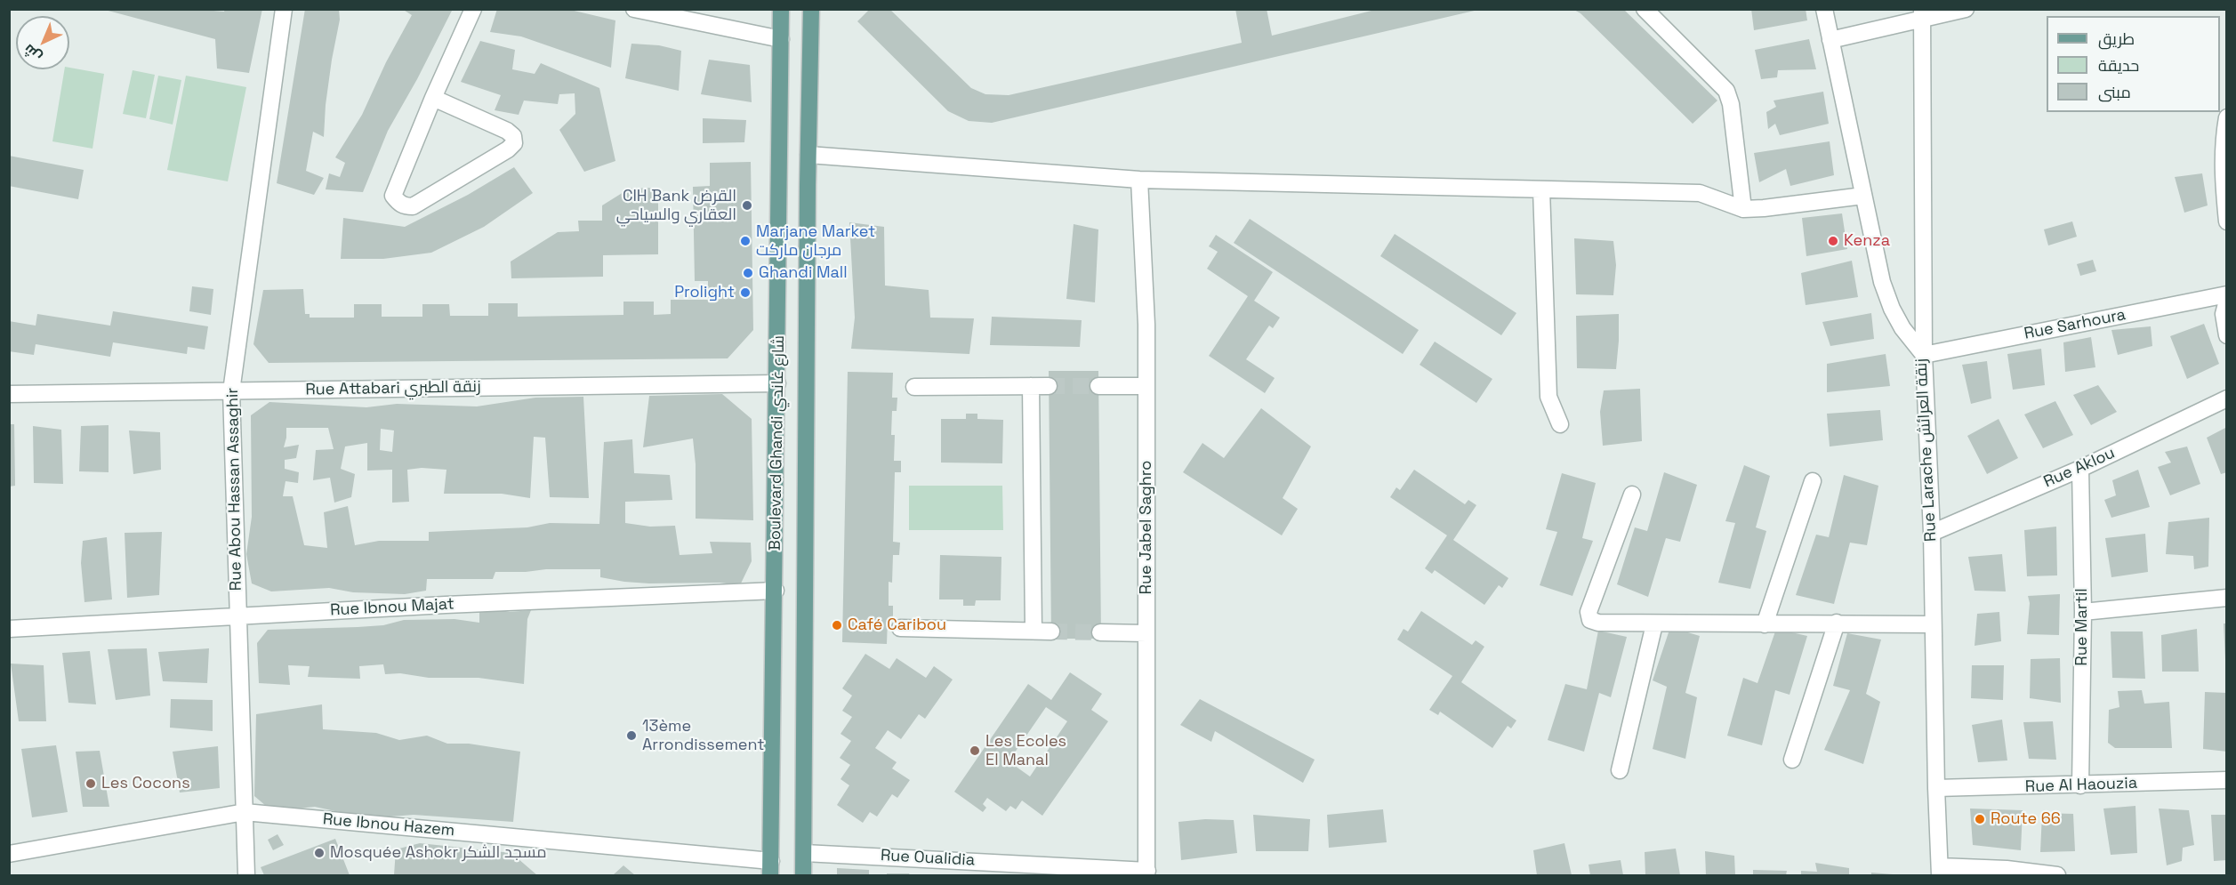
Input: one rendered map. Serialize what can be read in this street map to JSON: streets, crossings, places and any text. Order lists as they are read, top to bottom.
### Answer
{
  "streets": {
    "main road": ["Boulevard Ghandi شارع غاندي"],
    "street": [
      "Rue Sarhoura",
      "Rue Attabari زنقة الطبري",
      "Rue Larache زنقة العرائش",
      "Rue Aklou",
      "Rue Abou Hassan Assaghir",
      "Rue Jabel Saghro",
      "Rue Ibnou Majat",
      "Rue Martil",
      "Rue Al Haouzia",
      "Rue Ibnou Hazem",
      "Rue Oualidia"
    ]
  },
  "crossings": [
    ["Rue Sarhoura", "Rue Larache زنقة العرائش"],
    ["Rue Attabari زنقة الطبري", "Boulevard Ghandi شارع غاندي"],
    ["Rue Attabari زنقة الطبري", "Rue Abou Hassan Assaghir"],
    ["Boulevard Ghandi شارع غاندي", "Rue Ibnou Majat"],
    ["Boulevard Ghandi شارع غاندي", "Rue Ibnou Hazem"],
    ["Boulevard Ghandi شارع غاندي", "Rue Oualidia"],
    ["Rue Larache زنقة العرائش", "Rue Aklou"],
    ["Rue Larache زنقة العرائش", "Rue Al Haouzia"],
    ["Rue Aklou", "Rue Martil"],
    ["Rue Abou Hassan Assaghir", "Rue Ibnou Majat"],
    ["Rue Abou Hassan Assaghir", "Rue Ibnou Hazem"],
    ["Rue Jabel Saghro", "Rue Oualidia"],
    ["Rue Martil", "Rue Al Haouzia"]
  ],
  "places": [
    "CIH Bank القرض العقاري والسياحي",
    "Marjane Market مرجان ماركت",
    "Kenza",
    "Ghandi Mall",
    "Prolight",
    "Café Caribou",
    "13ème Arrondissement",
    "Les Ecoles El Manal",
    "Les Cocons",
    "Route 66",
    "Mosquée Ashokr مسجد الشكر"
  ],
  "legend": ["طريق", "حديقة", "مبنى"],
  "north": "bottom left"
}
